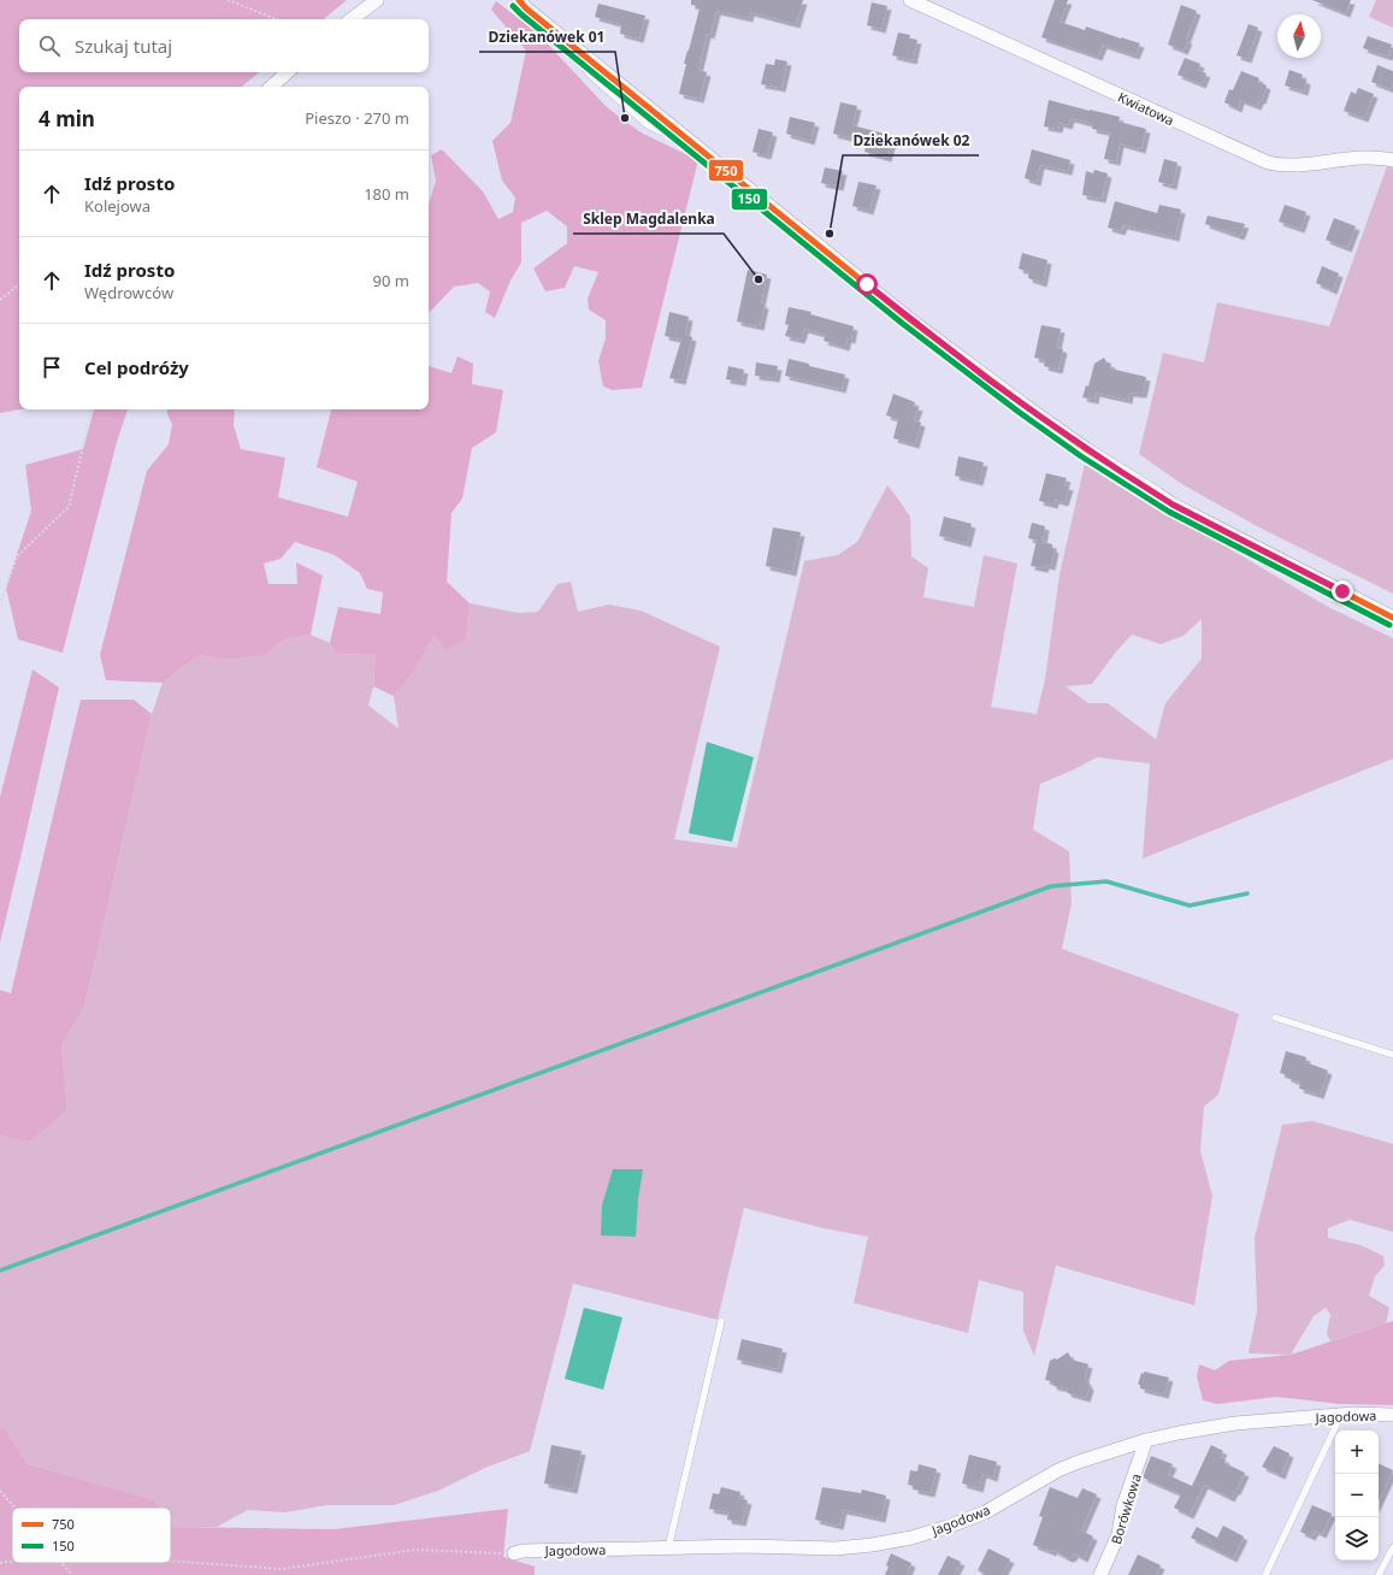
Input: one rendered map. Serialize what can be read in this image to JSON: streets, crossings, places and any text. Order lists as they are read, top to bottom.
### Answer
{
  "streets": {
    "street": ["Kwiatowa", "Jagodowa", "Borówkowa"]
  },
  "crossings": [
    ["Jagodowa", "Borówkowa"]
  ],
  "places": ["Dziekanówek 01", "Dziekanówek 02", "Sklep Magdalenka"],
  "lines": ["transit line 750", "transit line 150"],
  "legend": ["750", "150"],
  "north": "top",
  "page": {
    "search": "Szukaj tutaj",
    "heading": ["4 min", "Pieszo · 270 m"],
    "list": [
      ["Idź prosto", "Kolejowa", "180 m"],
      ["Idź prosto", "Wędrowców", "90 m"],
      "Cel podróży"
    ],
    "map_buttons": ["+", "−"]
  }
}
